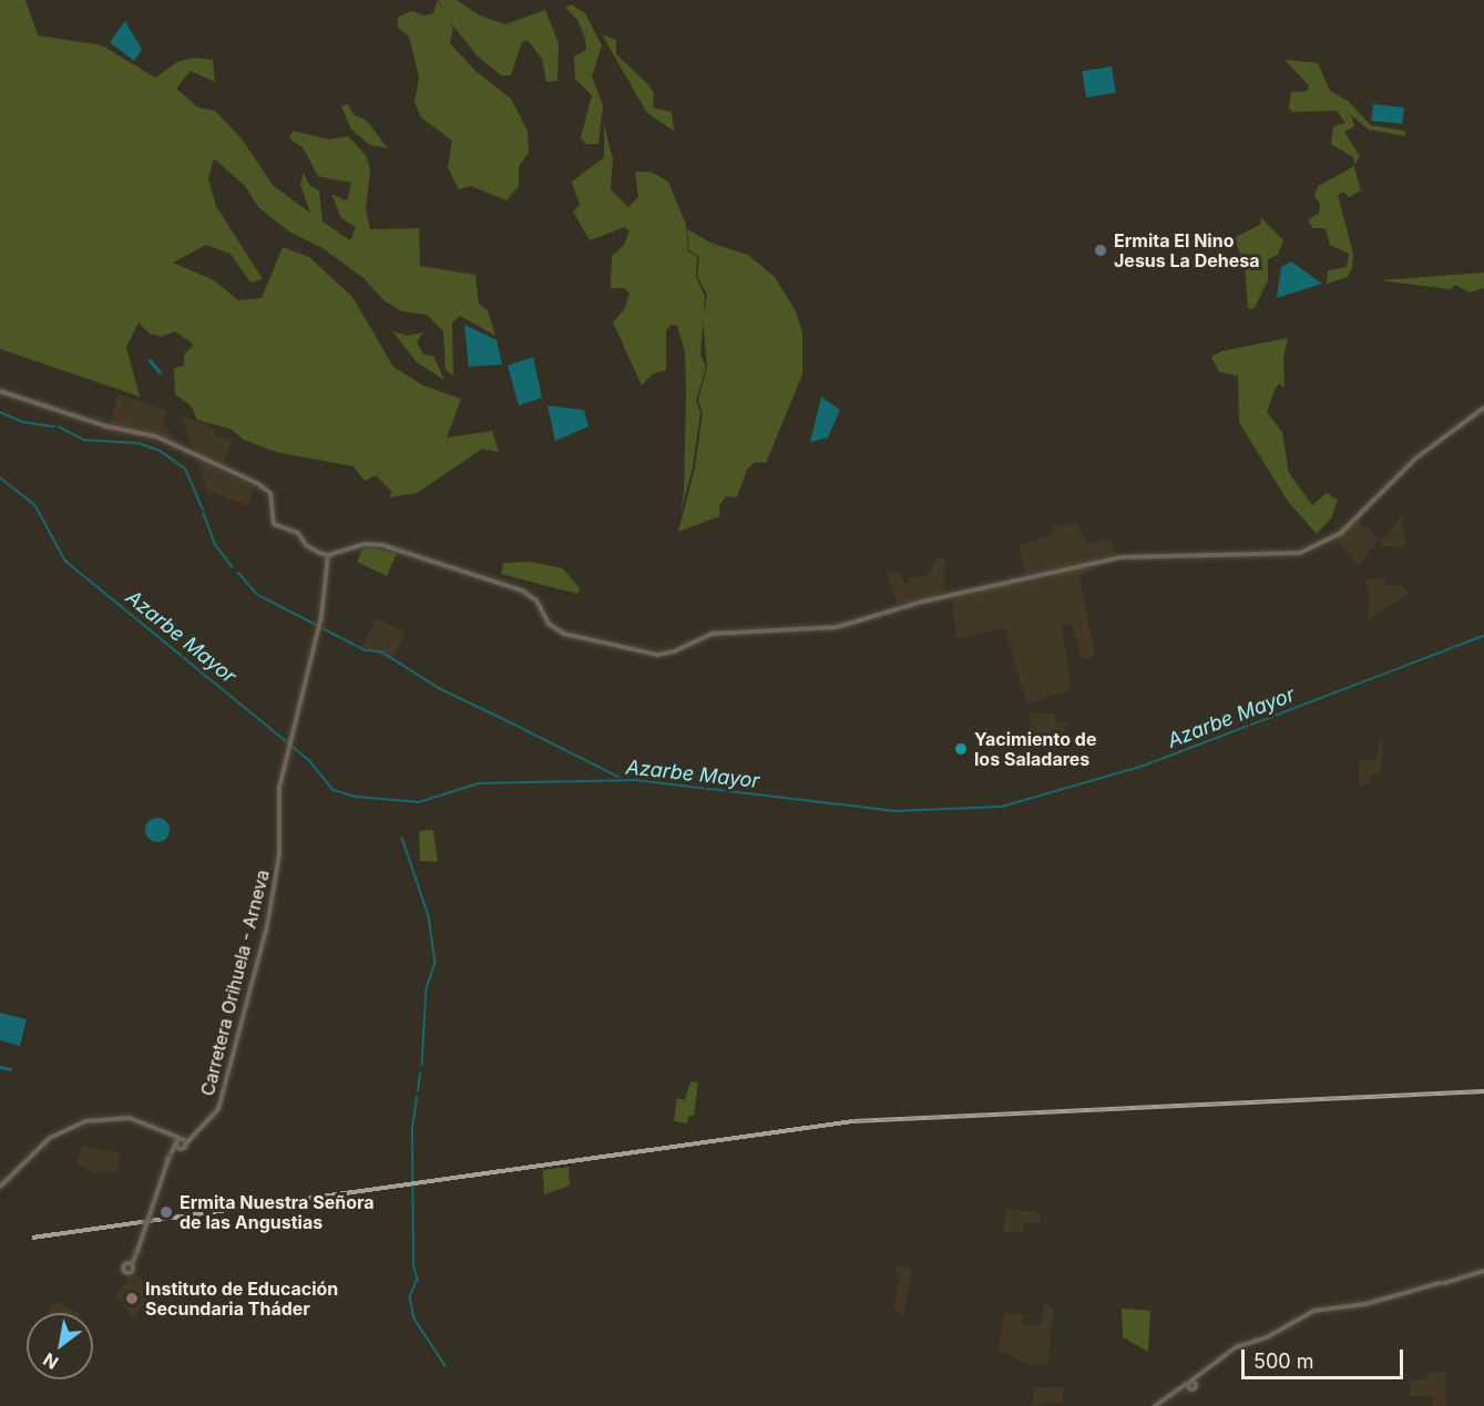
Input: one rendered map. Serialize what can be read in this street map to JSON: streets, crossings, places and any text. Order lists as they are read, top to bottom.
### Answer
{
  "streets": {
    "main road": ["Carretera Orihuela - Arneva"]
  },
  "water": ["Azarbe Mayor"],
  "places": [
    "Ermita El Nino Jesus La Dehesa",
    "Yacimiento de los Saladares",
    "Ermita Nuestra Señora de las Angustias",
    "Instituto de Educación Secundaria Tháder"
  ],
  "scale_bar": "500 m",
  "north": "bottom left"
}
